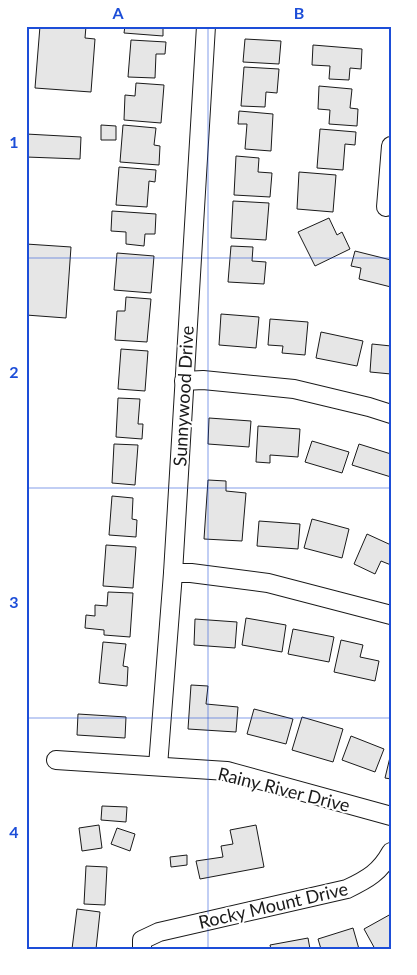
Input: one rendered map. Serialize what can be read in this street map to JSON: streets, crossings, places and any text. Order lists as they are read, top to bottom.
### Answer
{
  "streets": {
    "street": ["Sunnywood Drive", "Rainy River Drive", "Rocky Mount Drive"]
  },
  "crossings": [
    ["Sunnywood Drive", "Rainy River Drive"]
  ],
  "grid": {
    "columns": ["A", "B"],
    "rows": [
      "1",
      "2",
      "3",
      "4"
    ]
  }
}
